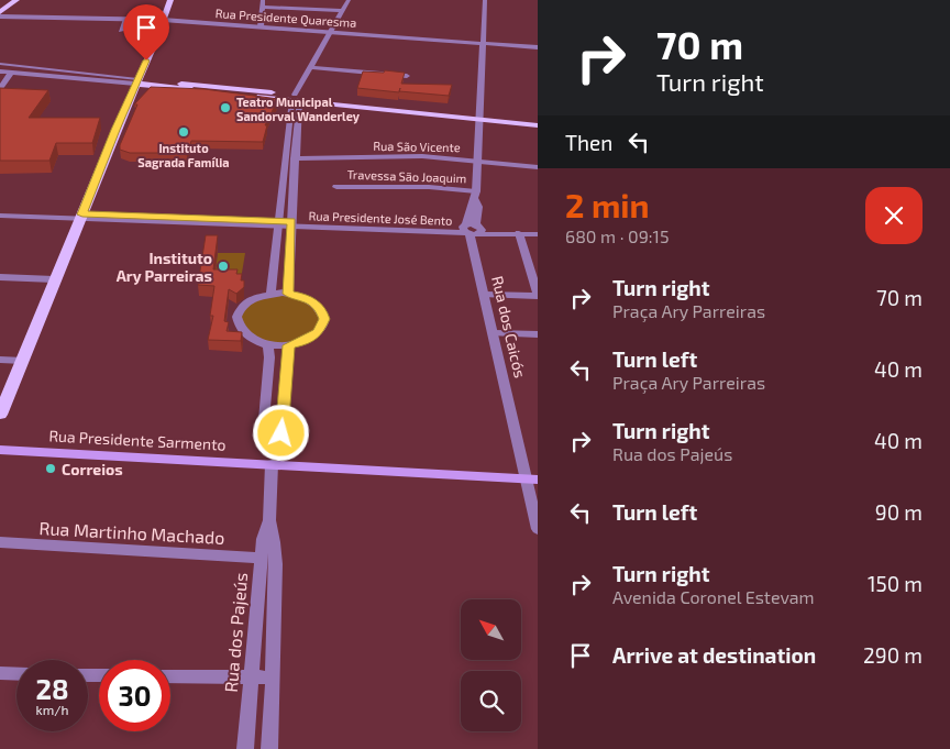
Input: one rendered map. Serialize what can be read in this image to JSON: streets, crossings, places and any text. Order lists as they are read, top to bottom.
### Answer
{
  "streets": {
    "main road": ["Rua Presidente Sarmento"],
    "street": [
      "Rua Presidente Quaresma",
      "Rua São Vicente",
      "Travessa São Joaquim",
      "Rua Presidente José Bento",
      "Rua dos Caicós",
      "Rua Martinho Machado",
      "Rua dos Pajeús"
    ]
  },
  "crossings": [
    ["Rua Presidente Quaresma", "Rua dos Caicós"],
    ["Rua São Vicente", "Rua dos Caicós"],
    ["Travessa São Joaquim", "Rua dos Caicós"],
    ["Rua Presidente José Bento", "Rua dos Caicós"],
    ["Rua dos Caicós", "Rua Presidente Sarmento"],
    ["Rua Presidente Sarmento", "Rua dos Pajeús"],
    ["Rua Martinho Machado", "Rua dos Pajeús"]
  ],
  "places": [
    "Teatro Municipal Sandorval Wanderley",
    "Instituto Sagrada Família",
    "Instituto Ary Parreiras",
    "Correios"
  ],
  "north": "top left",
  "page": {
    "turn": ["70 m", "Turn right"],
    "then": "Then",
    "heading": ["2 min", "680 m · 09:15"],
    "list": [
      {
        "name": "Turn right",
        "note": "Praça Ary Parreiras",
        "value": "70 m"
      },
      {
        "name": "Turn left",
        "note": "Praça Ary Parreiras",
        "value": "40 m"
      },
      {
        "name": "Turn right",
        "note": "Rua dos Pajeús",
        "value": "40 m"
      },
      {
        "name": "Turn left",
        "value": "90 m"
      },
      {
        "name": "Turn right",
        "note": "Avenida Coronel Estevam",
        "value": "150 m"
      },
      {
        "name": "Arrive at destination",
        "value": "290 m"
      }
    ],
    "speed": "28 km/h",
    "limit": "30"
  }
}
